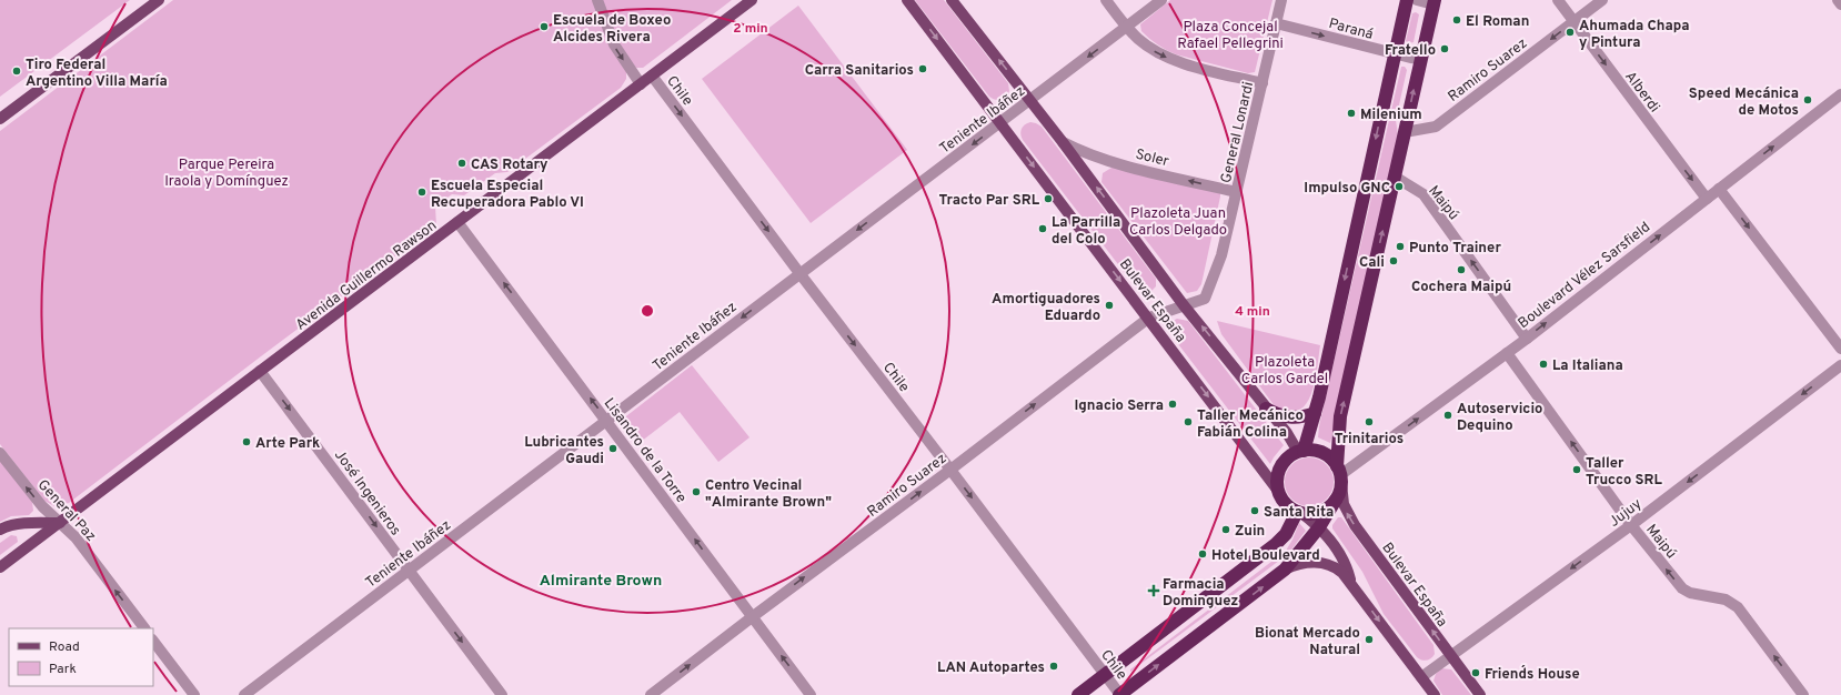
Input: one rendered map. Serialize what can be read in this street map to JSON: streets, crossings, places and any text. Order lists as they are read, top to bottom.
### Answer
{
  "streets": {
    "main road": ["Avenida Guillermo Rawson", "Bulevar España"],
    "street": [
      "Paraná",
      "Ramiro Suarez",
      "Chile",
      "Alberdi",
      "Teniente Ibáñez",
      "General Lonardi",
      "Soler",
      "Maipú",
      "Boulevard Vélez Sarsfield",
      "Lisandro de la Torre",
      "José Ingenieros",
      "General Paz",
      "Jujuy"
    ]
  },
  "crossings": [
    ["Paraná", "General Lonardi"],
    ["Ramiro Suarez", "Chile"],
    ["Ramiro Suarez", "Alberdi"],
    ["Ramiro Suarez", "General Lonardi"],
    ["Ramiro Suarez", "Bulevar España"],
    ["Ramiro Suarez", "Lisandro de la Torre"],
    ["Chile", "Teniente Ibáñez"],
    ["Chile", "Avenida Guillermo Rawson"],
    ["Alberdi", "Boulevard Vélez Sarsfield"],
    ["Teniente Ibáñez", "Bulevar España"],
    ["Teniente Ibáñez", "Lisandro de la Torre"],
    ["Teniente Ibáñez", "José Ingenieros"],
    ["General Lonardi", "Soler"],
    ["General Lonardi", "Bulevar España"],
    ["Soler", "Bulevar España"],
    ["Maipú", "Boulevard Vélez Sarsfield"],
    ["Maipú", "Jujuy"],
    ["Avenida Guillermo Rawson", "Lisandro de la Torre"],
    ["Avenida Guillermo Rawson", "José Ingenieros"],
    ["Avenida Guillermo Rawson", "General Paz"],
    ["Boulevard Vélez Sarsfield", "Bulevar España"],
    ["Bulevar España", "Jujuy"]
  ],
  "one_way": [
    "Paraná",
    "Chile",
    "Alberdi",
    "Teniente Ibáñez",
    "Soler",
    "Maipú",
    "Boulevard Vélez Sarsfield",
    "Lisandro de la Torre",
    "José Ingenieros",
    "General Paz",
    "Jujuy"
  ],
  "districts": ["Almirante Brown"],
  "parks": [
    "Plaza Concejal Rafael Pellegrini",
    "Parque Pereira Iraola y Domínguez",
    "Plazoleta Juan Carlos Delgado",
    "Plazoleta Carlos Gardel"
  ],
  "places": {
    "other": [
      "El Roman",
      "Escuela de Boxeo Alcides Rivera",
      "Ahumada Chapa y Pintura",
      "Fratello",
      "Carra Sanitarios",
      "Tiro Federal Argentino Villa María",
      "Speed Mecánica de Motos",
      "Milenium",
      "CAS Rotary",
      "Impulso GNC",
      "Escuela Especial Recuperadora Pablo VI",
      "Tracto Par SRL",
      "La Parrilla del Colo",
      "Punto Trainer",
      "Cali",
      "Cochera Maipú",
      "Amortiguadores Eduardo",
      "La Italiana",
      "Ignacio Serra",
      "Autoservicio Dequino",
      "Taller Mecánico Fabián Colina",
      "Trinitarios",
      "Arte Park",
      "Lubricantes Gaudi",
      "Taller Trucco SRL",
      "Centro Vecinal \"Almirante Brown\"",
      "Santa Rita",
      "Zuin",
      "Hotel Boulevard",
      "Bionat Mercado Natural",
      "LAN Autopartes",
      "Friend´s House"
    ],
    "health": ["Farmacia Dominguez"]
  },
  "legend": ["Road", "Park"],
  "rings": ["2 min", "4 min"]
}
